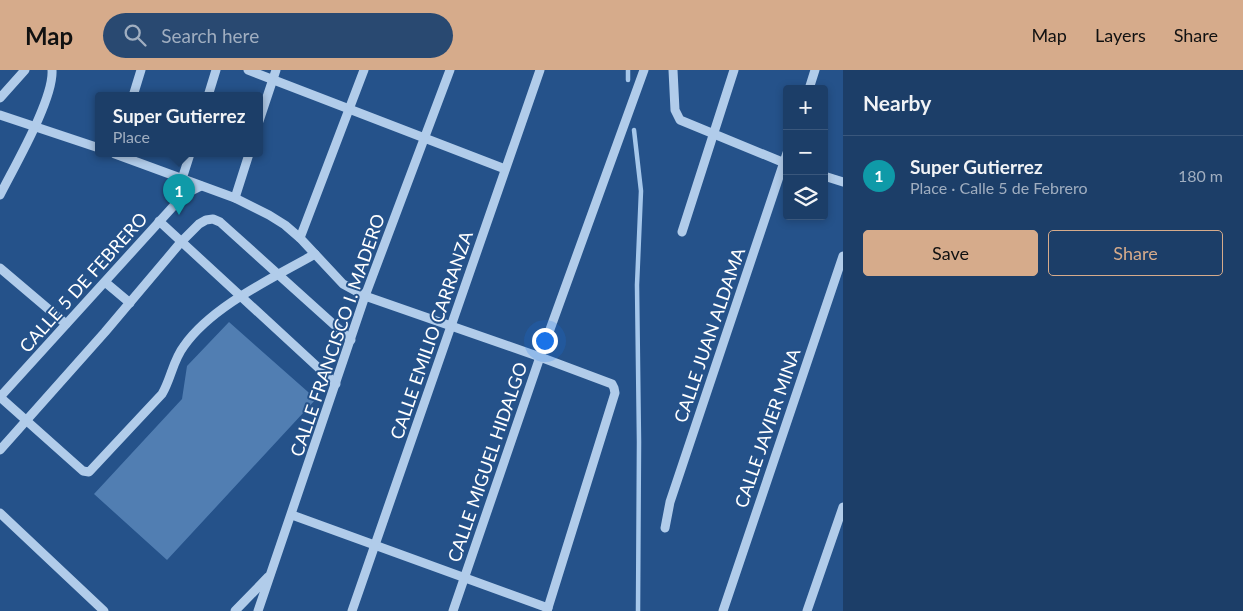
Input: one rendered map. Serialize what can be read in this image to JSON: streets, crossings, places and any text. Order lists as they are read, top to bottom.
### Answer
{
  "streets": {
    "street": [
      "CALLE 5 DE FEBRERO",
      "CALLE FRANCISCO I. MADERO",
      "CALLE EMILIO CARRANZA",
      "CALLE JUAN ALDAMA",
      "CALLE JAVIER MINA",
      "CALLE MIGUEL HIDALGO"
    ]
  },
  "page": {
    "header": "Map",
    "search": "Search here",
    "nav": ["Map", "Layers", "Share"],
    "heading": "Nearby",
    "map_buttons": ["+", "−"],
    "popup": ["Super Gutierrez", "Place"],
    "list": [
      {
        "mark": "1",
        "name": "Super Gutierrez",
        "note": "Place · Calle 5 de Febrero",
        "value": "180 m"
      }
    ],
    "pins": "1",
    "buttons": ["Save", "Share"]
  }
}
